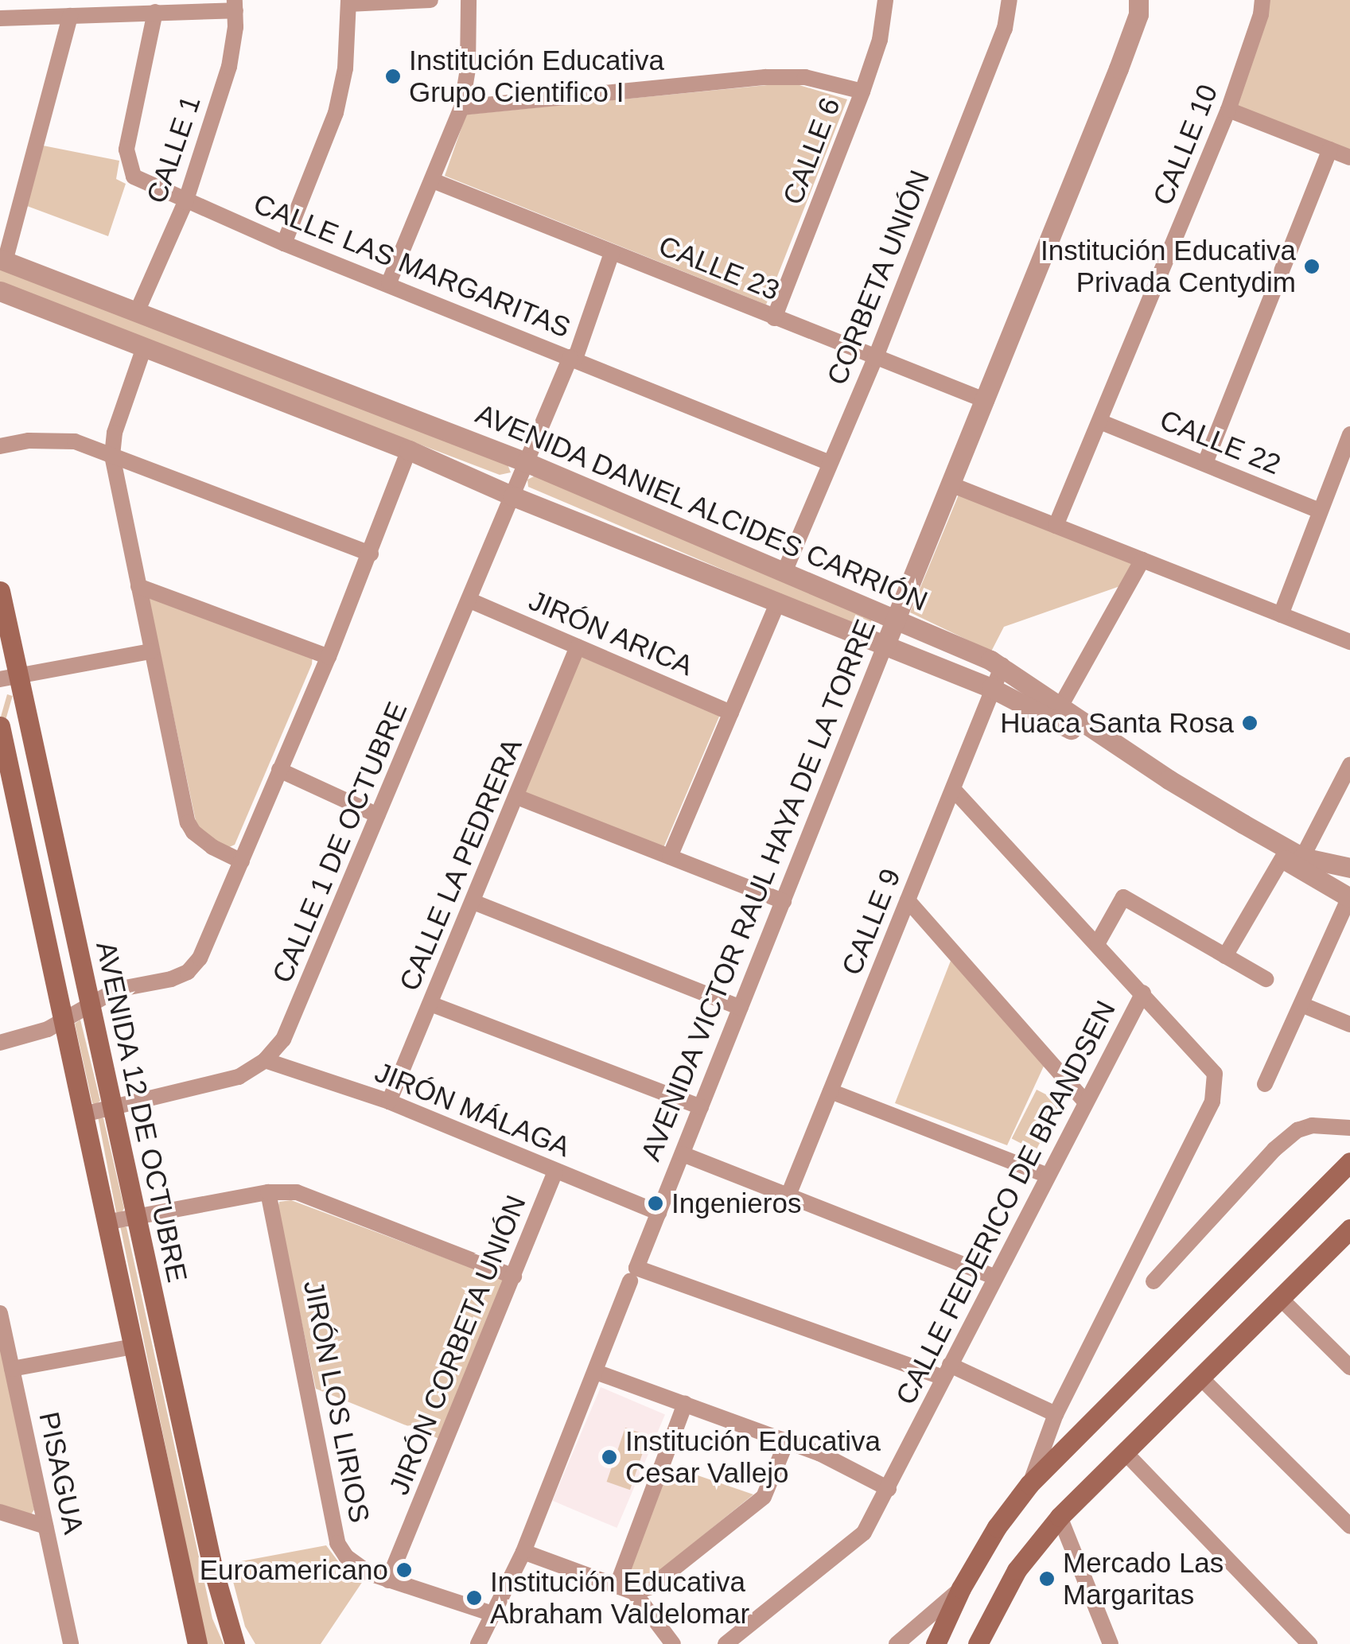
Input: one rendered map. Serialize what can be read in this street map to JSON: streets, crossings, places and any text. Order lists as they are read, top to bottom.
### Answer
{
  "streets": {
    "main road": ["AVENIDA 12 DE OCTUBRE"],
    "street": [
      "CALLE 10",
      "CALLE 1",
      "CALLE 6",
      "CALLE LAS MARGARITAS",
      "CALLE 23",
      "CORBETA UNIÓN",
      "CALLE 22",
      "AVENIDA DANIEL ALCIDES CARRIÓN",
      "JIRÓN ARICA",
      "CALLE 1 DE OCTUBRE",
      "CALLE LA PEDRERA",
      "AVENIDA VICTOR RAUL HAYA DE LA TORRE",
      "CALLE 9",
      "JIRÓN MÁLAGA",
      "CALLE FEDERICO DE BRANDSEN",
      "JIRÓN CORBETA UNIÓN",
      "JIRÓN LOS LIRIOS",
      "PISAGUA"
    ]
  },
  "crossings": [
    ["CALLE 10", "CALLE 22"],
    ["CALLE 1", "CALLE LAS MARGARITAS"],
    ["CALLE 1", "AVENIDA DANIEL ALCIDES CARRIÓN"],
    ["CALLE 6", "CALLE 23"],
    ["CALLE LAS MARGARITAS", "CORBETA UNIÓN"],
    ["CALLE LAS MARGARITAS", "CALLE 1 DE OCTUBRE"],
    ["CALLE 23", "CORBETA UNIÓN"],
    ["CALLE 23", "CALLE 1 DE OCTUBRE"],
    ["CALLE 23", "AVENIDA VICTOR RAUL HAYA DE LA TORRE"],
    ["CORBETA UNIÓN", "AVENIDA DANIEL ALCIDES CARRIÓN"],
    ["AVENIDA DANIEL ALCIDES CARRIÓN", "CALLE 1 DE OCTUBRE"],
    ["AVENIDA DANIEL ALCIDES CARRIÓN", "AVENIDA VICTOR RAUL HAYA DE LA TORRE"],
    ["AVENIDA DANIEL ALCIDES CARRIÓN", "CALLE 9"],
    ["JIRÓN ARICA", "CALLE 1 DE OCTUBRE"],
    ["JIRÓN ARICA", "CALLE LA PEDRERA"],
    ["CALLE 1 DE OCTUBRE", "JIRÓN MÁLAGA"],
    ["CALLE 1 DE OCTUBRE", "AVENIDA 12 DE OCTUBRE"],
    ["CALLE LA PEDRERA", "JIRÓN MÁLAGA"],
    ["AVENIDA VICTOR RAUL HAYA DE LA TORRE", "JIRÓN MÁLAGA"],
    ["AVENIDA VICTOR RAUL HAYA DE LA TORRE", "JIRÓN LOS LIRIOS"],
    ["JIRÓN MÁLAGA", "JIRÓN CORBETA UNIÓN"],
    ["JIRÓN CORBETA UNIÓN", "JIRÓN LOS LIRIOS"]
  ],
  "places": [
    "Institución Educativa Grupo Cientifico I",
    "Institución Educativa Privada Centydim",
    "Huaca Santa Rosa",
    "Ingenieros",
    "Institución Educativa Cesar Vallejo",
    "Euroamericano",
    "Mercado Las Margaritas",
    "Institución Educativa Abraham Valdelomar"
  ]
}
